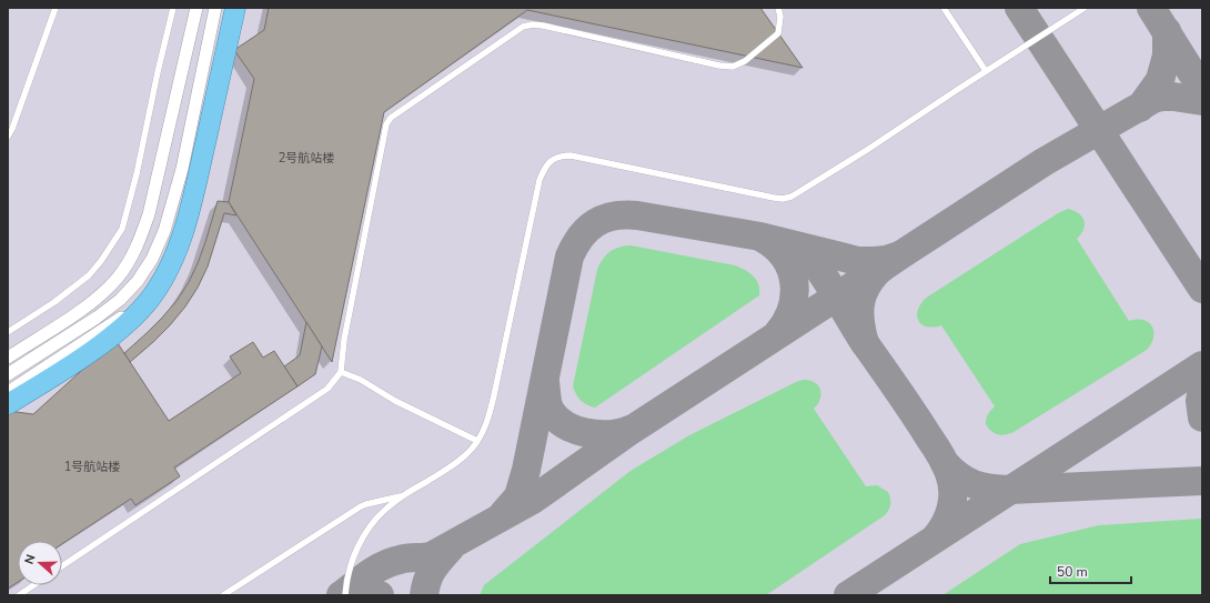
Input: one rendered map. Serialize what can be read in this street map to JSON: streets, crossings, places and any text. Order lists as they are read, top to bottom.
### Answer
{
  "house_numbers": ["2号航站楼", "1号航站楼"],
  "scale_bar": "50 m",
  "north": "left"
}
